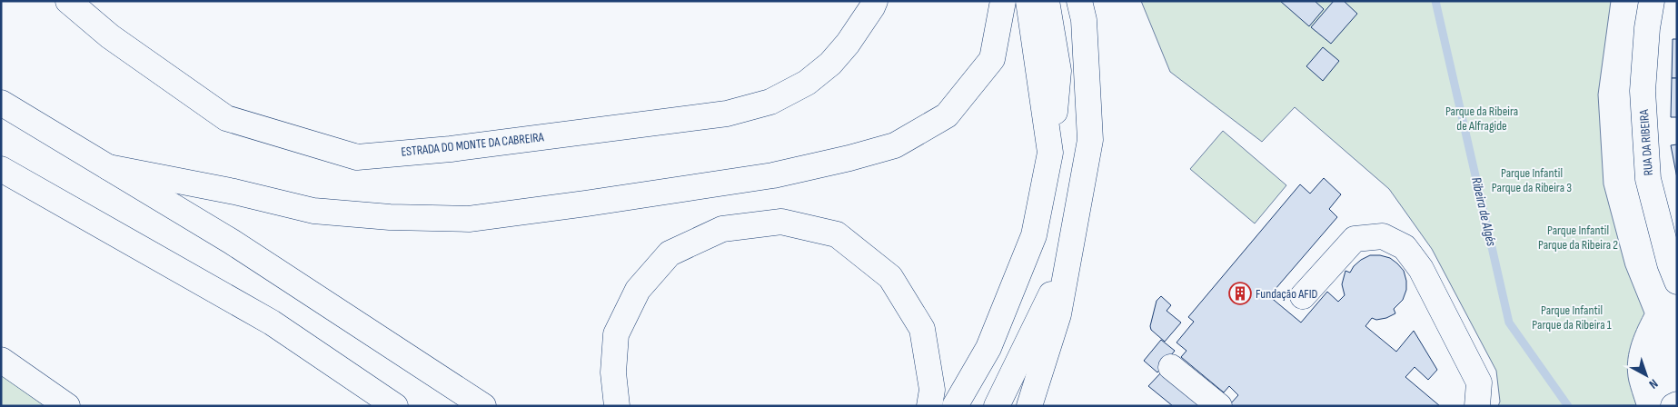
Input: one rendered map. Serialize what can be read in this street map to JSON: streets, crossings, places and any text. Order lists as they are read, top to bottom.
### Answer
{
  "streets": {
    "main road": ["RUA DA RIBEIRA", "ESTRADA DO MONTE DA CABREIRA"]
  },
  "water": ["Ribeira de Algés"],
  "parks": [
    "Parque da Ribeira de Alfragide",
    "Parque Infantil Parque da Ribeira 3",
    "Parque Infantil Parque da Ribeira 2",
    "Parque Infantil Parque da Ribeira 1"
  ],
  "places": {
    "building": ["Fundação AFID"]
  },
  "north": "bottom right"
}
